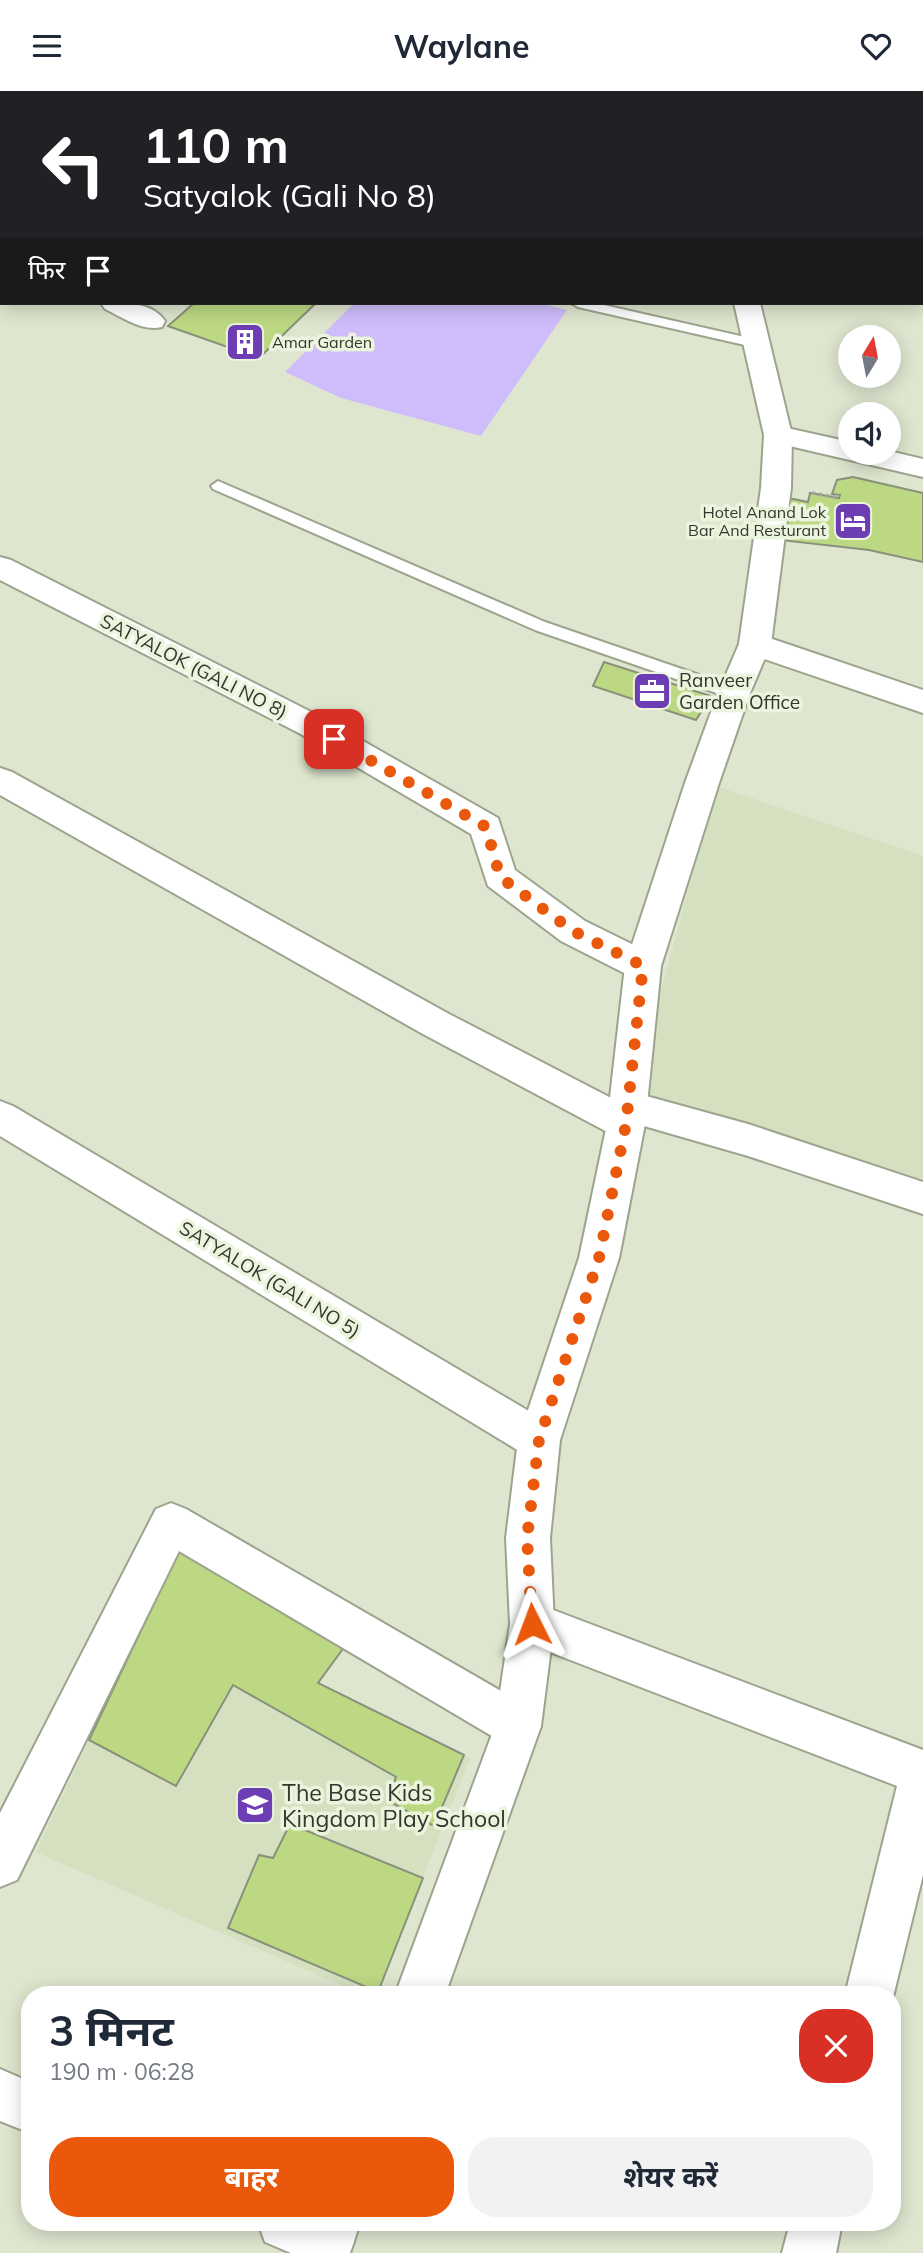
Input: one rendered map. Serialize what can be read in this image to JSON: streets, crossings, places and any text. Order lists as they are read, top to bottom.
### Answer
{
  "streets": {
    "street": ["SATYALOK (GALI NO 8)", "SATYALOK (GALI NO 5)"]
  },
  "places": {
    "building": ["Amar Garden"],
    "hotel": ["Hotel Anand Lok Bar And Resturant"],
    "office": ["Ranveer Garden Office"],
    "school or university": ["The Base Kids Kingdom Play School"]
  },
  "north": "top",
  "page": {
    "header": "Waylane",
    "turn": ["110 m", "Satyalok (Gali No 8)"],
    "then": "फिर",
    "heading": ["3 मिनट", "190 m · 06:28"],
    "buttons": ["बाहर", "शेयर करें"]
  }
}
